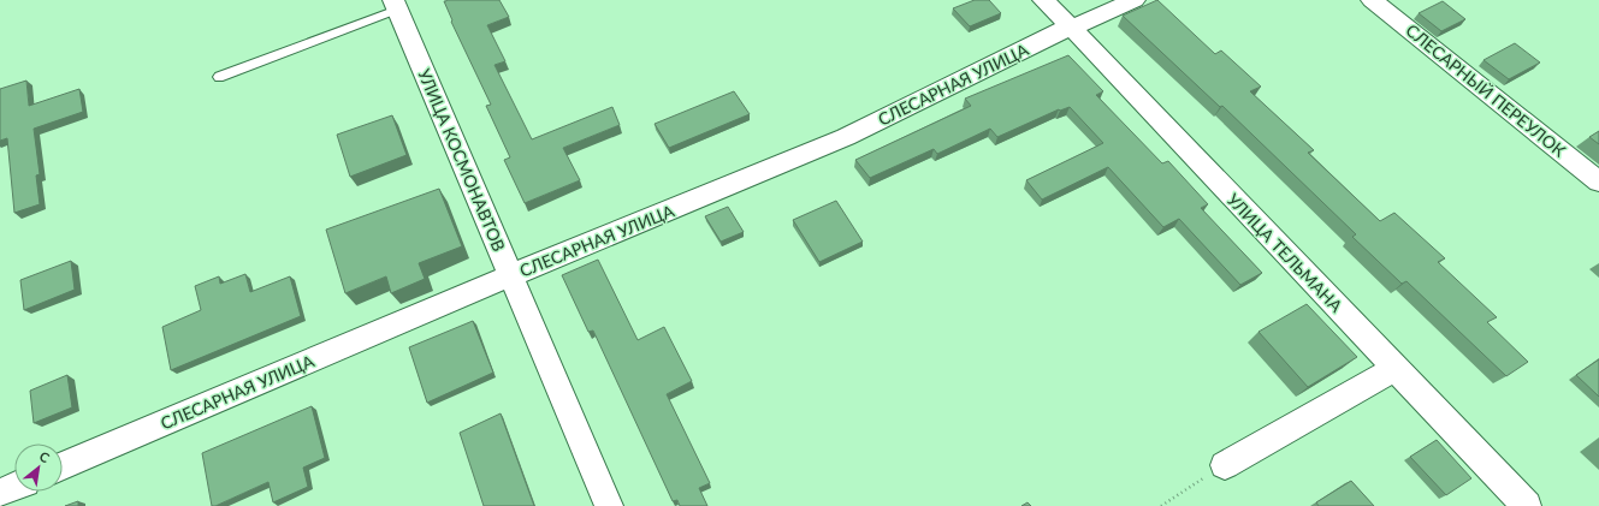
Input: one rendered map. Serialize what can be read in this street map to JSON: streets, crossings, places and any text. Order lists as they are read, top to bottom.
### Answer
{
  "streets": {
    "street": [
      "СЛЕСАРНАЯ УЛИЦА",
      "СЛЕСАРНЫЙ ПЕРЕУЛОК",
      "УЛИЦА КОСМОНАВТОВ",
      "УЛИЦА ТЕЛЬМАНА"
    ]
  },
  "crossings": [
    ["СЛЕСАРНАЯ УЛИЦА", "УЛИЦА КОСМОНАВТОВ"],
    ["СЛЕСАРНАЯ УЛИЦА", "УЛИЦА ТЕЛЬМАНА"]
  ],
  "north": "top right"
}
